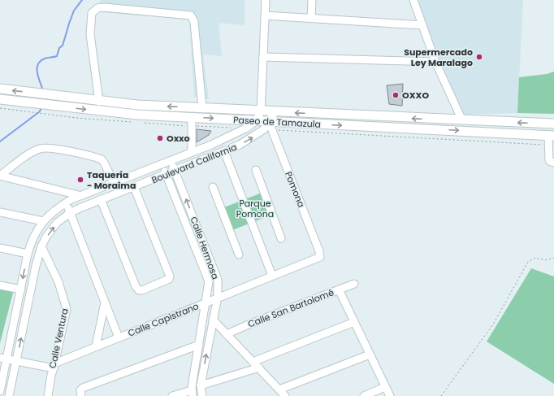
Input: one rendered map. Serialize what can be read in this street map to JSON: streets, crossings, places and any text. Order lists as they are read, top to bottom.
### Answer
{
  "streets": {
    "main road": ["Paseo de Tamazula"],
    "street": [
      "Boulevard California",
      "Pomona",
      "Calle Hermosa",
      "Calle San Bartolomé",
      "Calle Capistrano",
      "Calle Ventura"
    ]
  },
  "crossings": [
    ["Paseo de Tamazula", "Boulevard California"],
    ["Paseo de Tamazula", "Pomona"],
    ["Boulevard California", "Pomona"],
    ["Boulevard California", "Calle Hermosa"],
    ["Boulevard California", "Calle Ventura"],
    ["Pomona", "Calle Capistrano"],
    ["Calle Hermosa", "Calle Capistrano"],
    ["Calle Capistrano", "Calle Ventura"]
  ],
  "parks": ["Parque Pomona"],
  "places": [
    "Supermercado Ley Maralago",
    "OXXO",
    "Oxxo",
    "Taquería - Moraima"
  ]
}
